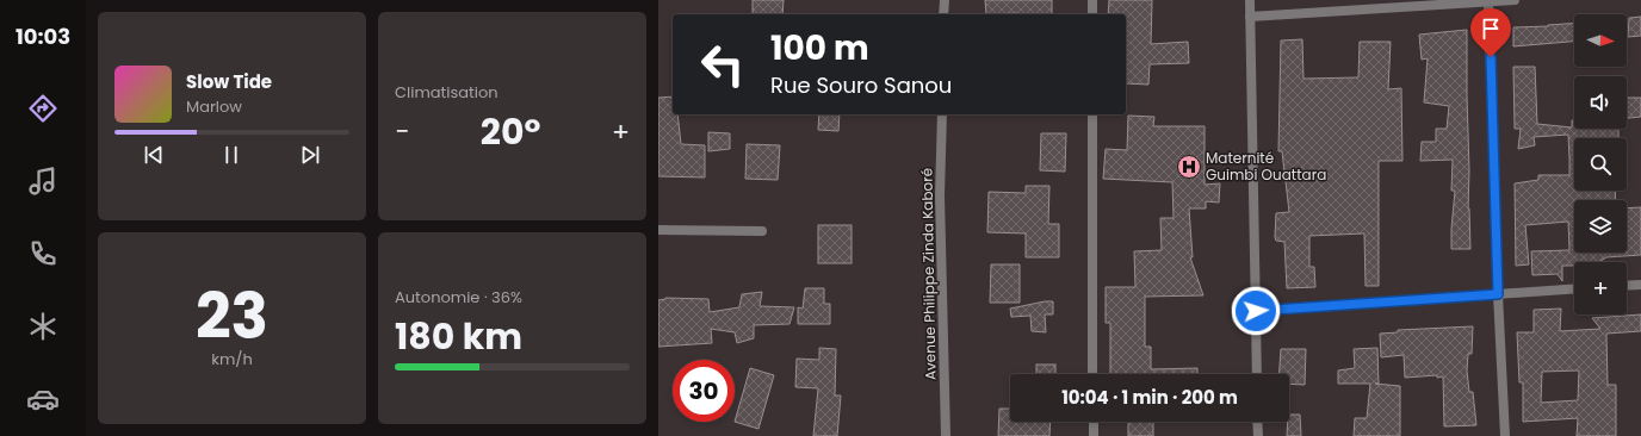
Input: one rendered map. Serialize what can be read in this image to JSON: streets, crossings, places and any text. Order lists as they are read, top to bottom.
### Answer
{
  "streets": {
    "street": ["Avenue Philippe Zinda Kaboré"]
  },
  "places": {
    "hospital": ["Maternité Guimbi Ouattara"]
  },
  "north": "right",
  "page": {
    "tabs": "10:03",
    "tile": [
      "Climatisation",
      ["23", "km/h"],
      ["Autonomie · 36%", "180 km"]
    ],
    "map_buttons": "+",
    "turn": ["100 m", "Rue Souro Sanou"],
    "song": ["Slow Tide", "Marlow"],
    "heat": ["−", "20°", "+"],
    "limit": "30",
    "trip": "10:04 · 1 min · 200 m"
  }
}
